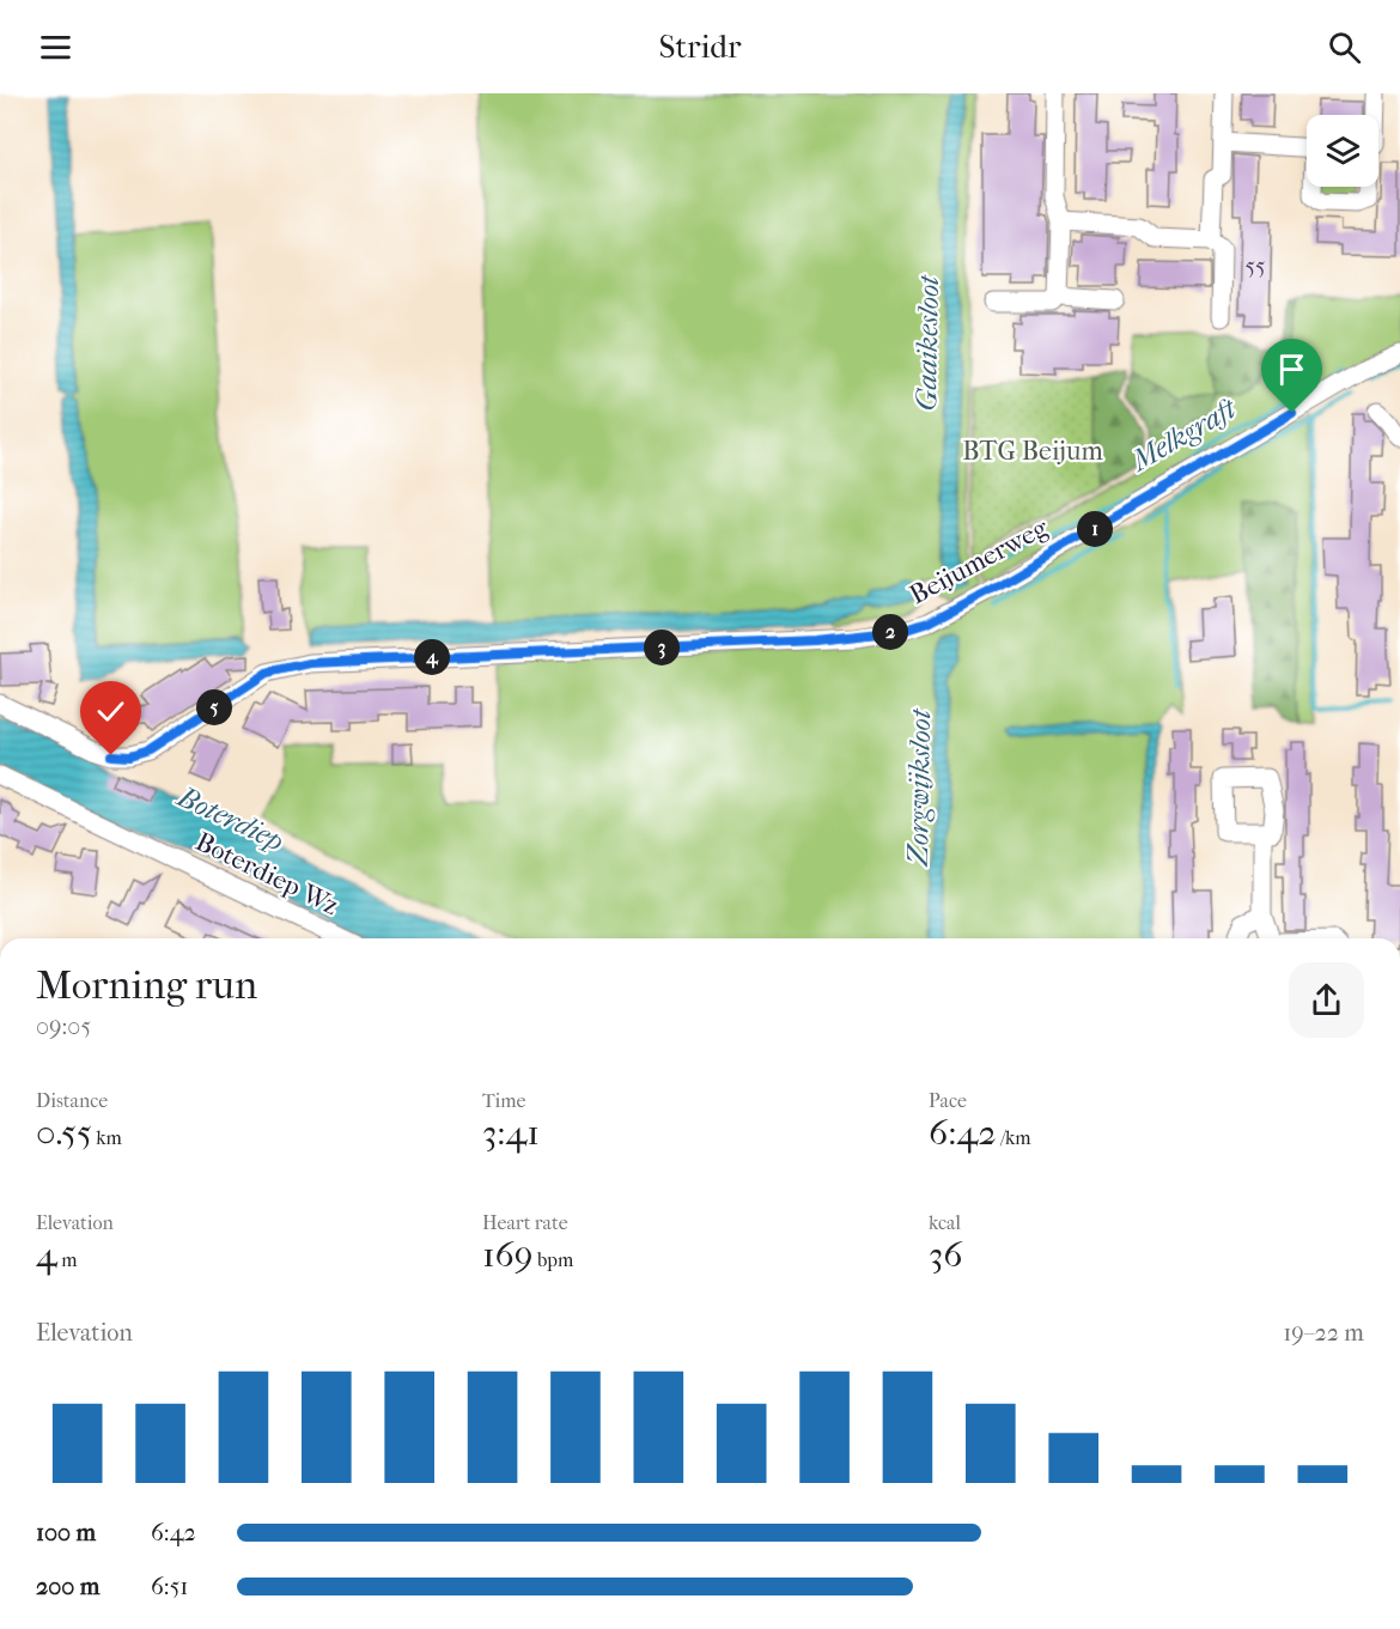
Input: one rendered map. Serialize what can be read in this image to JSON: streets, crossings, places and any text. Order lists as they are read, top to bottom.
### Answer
{
  "streets": {
    "street": ["Beijumerweg", "Boterdiep Wz"]
  },
  "water": [
    "Gaaikesloot",
    "Melkgraft",
    "Zorgwijksloot",
    "Boterdiep"
  ],
  "parks": ["BTG Beijum"],
  "house_numbers": ["55"],
  "page": {
    "header": "Stridr",
    "pins": [
      "1",
      "2",
      "3",
      "4",
      "5"
    ],
    "heading": ["Morning run", "09:05"],
    "stats": [
      ["Distance", "0.55 km"],
      ["Time", "3:41"],
      ["Pace", "6:42 /km"],
      ["Elevation", "4 m"],
      ["Heart rate", "169 bpm"],
      ["kcal", "36"]
    ],
    "chart": ["Elevation", "19–22 m"],
    "list": [
      {
        "name": "100 m",
        "note": "6:42"
      },
      {
        "name": "200 m",
        "note": "6:51"
      }
    ]
  }
}
